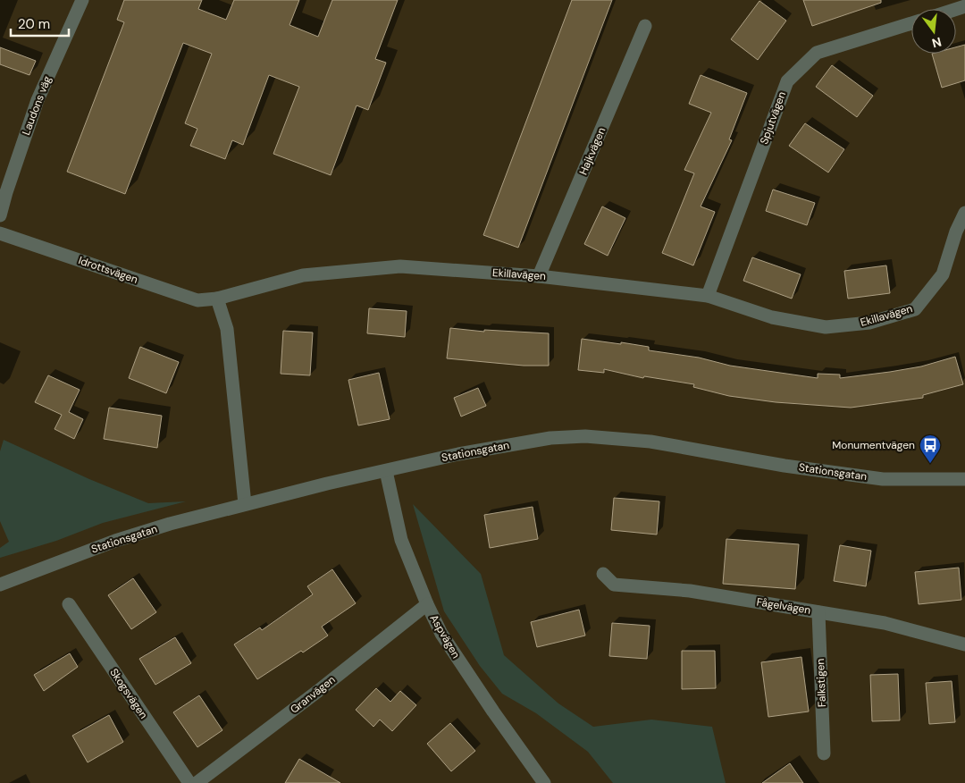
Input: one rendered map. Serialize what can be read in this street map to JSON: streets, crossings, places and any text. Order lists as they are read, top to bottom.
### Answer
{
  "streets": {
    "street": [
      "Laudons väg",
      "Spjutvägen",
      "Hajkvägen",
      "Idrottsvägen",
      "Ekillavägen",
      "Stationsgatan",
      "Fågelvägen",
      "Aspvägen",
      "Falkstigen",
      "Skogsvägen",
      "Granvägen"
    ]
  },
  "crossings": [
    ["Spjutvägen", "Ekillavägen"],
    ["Hajkvägen", "Ekillavägen"],
    ["Idrottsvägen", "Ekillavägen"],
    ["Stationsgatan", "Aspvägen"],
    ["Fågelvägen", "Falkstigen"],
    ["Aspvägen", "Granvägen"]
  ],
  "places": {
    "bus stop": ["Monumentvägen"]
  },
  "scale_bar": "20 m",
  "north": "bottom"
}
